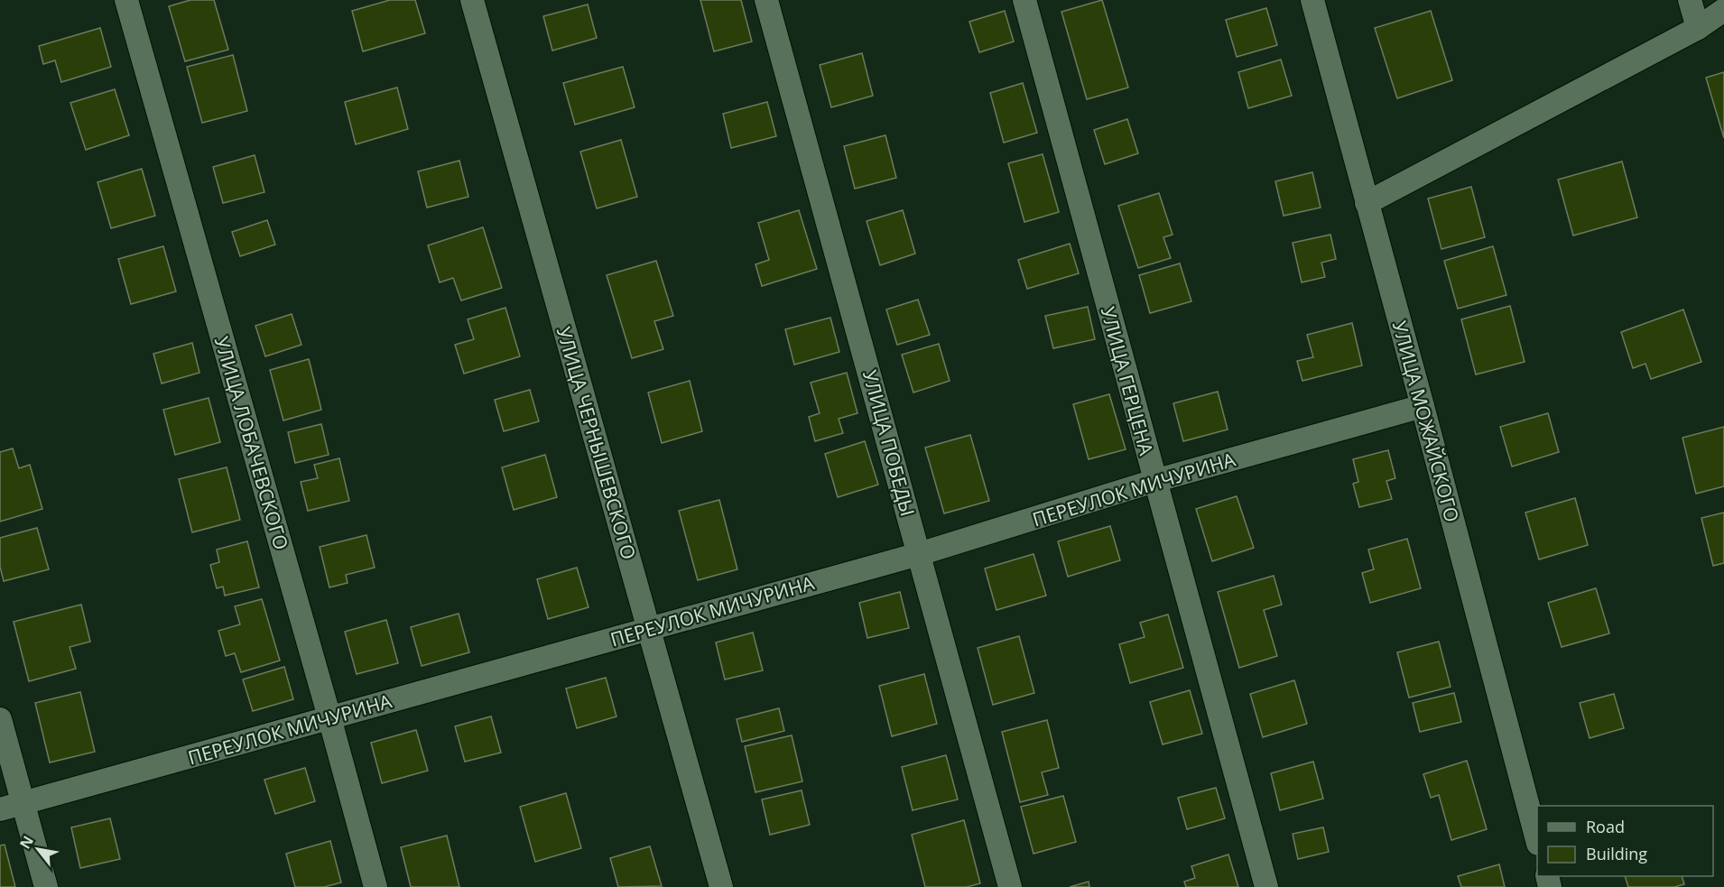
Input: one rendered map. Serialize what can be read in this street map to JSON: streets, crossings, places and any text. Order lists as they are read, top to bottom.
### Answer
{
  "streets": {
    "street": [
      "УЛИЦА ГЕРЦЕНА",
      "УЛИЦА МОЖАЙСКОГО",
      "УЛИЦА ЛОБАЧЕВСКОГО",
      "УЛИЦА ЧЕРНЫШЕВСКОГО",
      "УЛИЦА ПОБЕДЫ",
      "ПЕРЕУЛОК МИЧУРИНА"
    ]
  },
  "crossings": [
    ["УЛИЦА ГЕРЦЕНА", "ПЕРЕУЛОК МИЧУРИНА"],
    ["УЛИЦА МОЖАЙСКОГО", "ПЕРЕУЛОК МИЧУРИНА"],
    ["УЛИЦА ЛОБАЧЕВСКОГО", "ПЕРЕУЛОК МИЧУРИНА"],
    ["УЛИЦА ЧЕРНЫШЕВСКОГО", "ПЕРЕУЛОК МИЧУРИНА"],
    ["УЛИЦА ПОБЕДЫ", "ПЕРЕУЛОК МИЧУРИНА"]
  ],
  "legend": ["Road", "Building"],
  "north": "top left"
}
